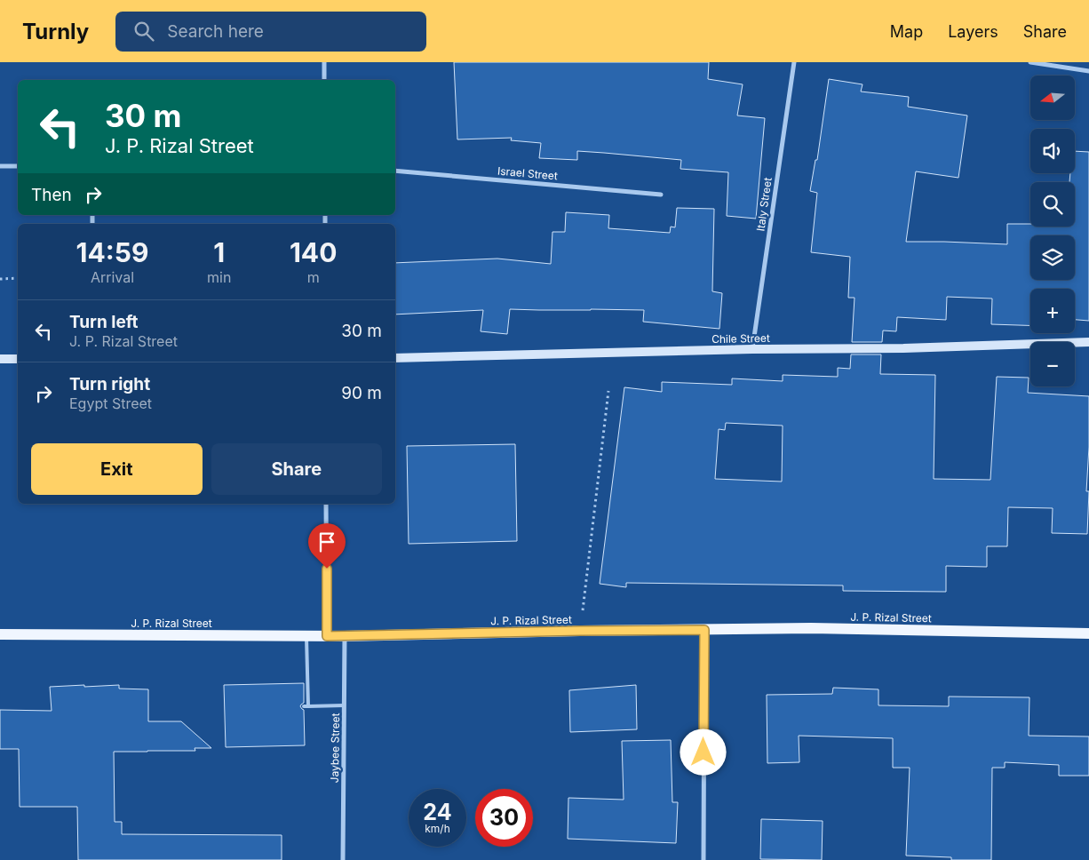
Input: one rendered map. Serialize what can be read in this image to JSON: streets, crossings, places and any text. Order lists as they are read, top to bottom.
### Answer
{
  "streets": {
    "main road": ["J. P. Rizal Street"],
    "street": [
      "Israel Street",
      "Italy Street",
      "Chile Street",
      "Jaybee Street"
    ]
  },
  "crossings": [
    ["Italy Street", "Chile Street"],
    ["J. P. Rizal Street", "Jaybee Street"]
  ],
  "north": "left",
  "page": {
    "header": "Turnly",
    "search": "Search here",
    "nav": ["Map", "Layers", "Share"],
    "map_buttons": ["+", "−"],
    "turn": ["30 m", "J. P. Rizal Street"],
    "then": "Then",
    "eta": [
      "14:59",
      "Arrival",
      "1",
      "min",
      "140",
      "m"
    ],
    "list": [
      {
        "name": "Turn left",
        "note": "J. P. Rizal Street",
        "value": "30 m"
      },
      {
        "name": "Turn right",
        "note": "Egypt Street",
        "value": "90 m"
      }
    ],
    "buttons": ["Exit", "Share"],
    "speed": "24 km/h",
    "limit": "30"
  }
}
